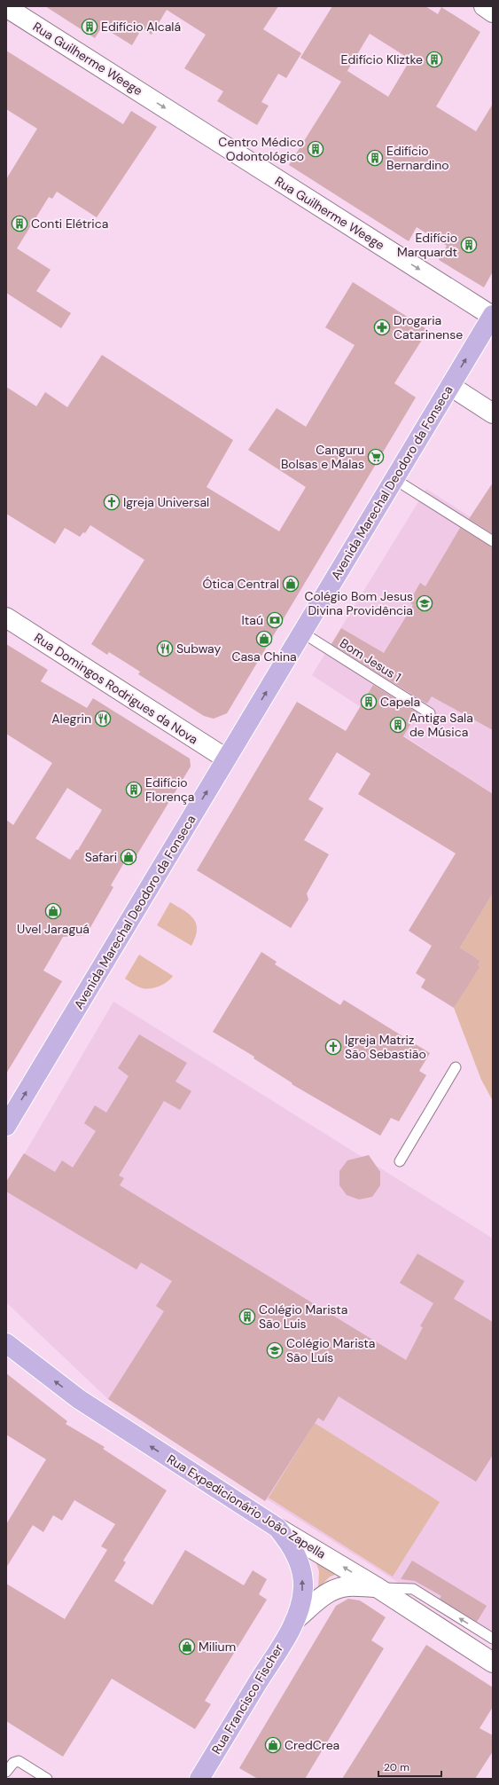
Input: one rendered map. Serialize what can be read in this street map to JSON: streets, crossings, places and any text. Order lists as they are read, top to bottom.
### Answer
{
  "streets": {
    "main road": ["Avenida Marechal Deodoro da Fonseca", "Rua Expedicionário João Zapella", "Rua Francisco Fischer"],
    "street": ["Rua Guilherme Weege", "Rua Domingos Rodrigues da Nova"],
    "lane": ["Bom Jesus 1"]
  },
  "crossings": [
    ["Rua Guilherme Weege", "Avenida Marechal Deodoro da Fonseca"],
    ["Avenida Marechal Deodoro da Fonseca", "Bom Jesus 1"],
    ["Avenida Marechal Deodoro da Fonseca", "Rua Domingos Rodrigues da Nova"],
    ["Rua Expedicionário João Zapella", "Rua Francisco Fischer"]
  ],
  "one_way": ["Rua Guilherme Weege", "Avenida Marechal Deodoro da Fonseca", "Rua Expedicionário João Zapella"],
  "places": {
    "building": [
      "Edifício Alcalá",
      "Edifício Kliztke",
      "Centro Médico Odontológico",
      "Edifício Bernardino",
      "Conti Elétrica",
      "Edifício Marquardt",
      "Capela",
      "Antiga Sala de Música",
      "Edifício Florença",
      "Colégio Marista São Luis"
    ],
    "pharmacy": ["Drogaria Catarinense"],
    "supermarket": ["Canguru Bolsas e Malas"],
    "church": ["Igreja Universal", "Igreja Matriz São Sebastião"],
    "shop": [
      "Ótica Central",
      "Casa China",
      "Safari",
      "Uvel Jaraguá",
      "Milium",
      "CredCrea"
    ],
    "school or university": ["Colégio Bom Jesus Divina Providência", "Colégio Marista São Luís"],
    "bank": ["Itaú"],
    "restaurant": ["Subway", "Alegrin"]
  },
  "scale_bar": "20 m"
}
